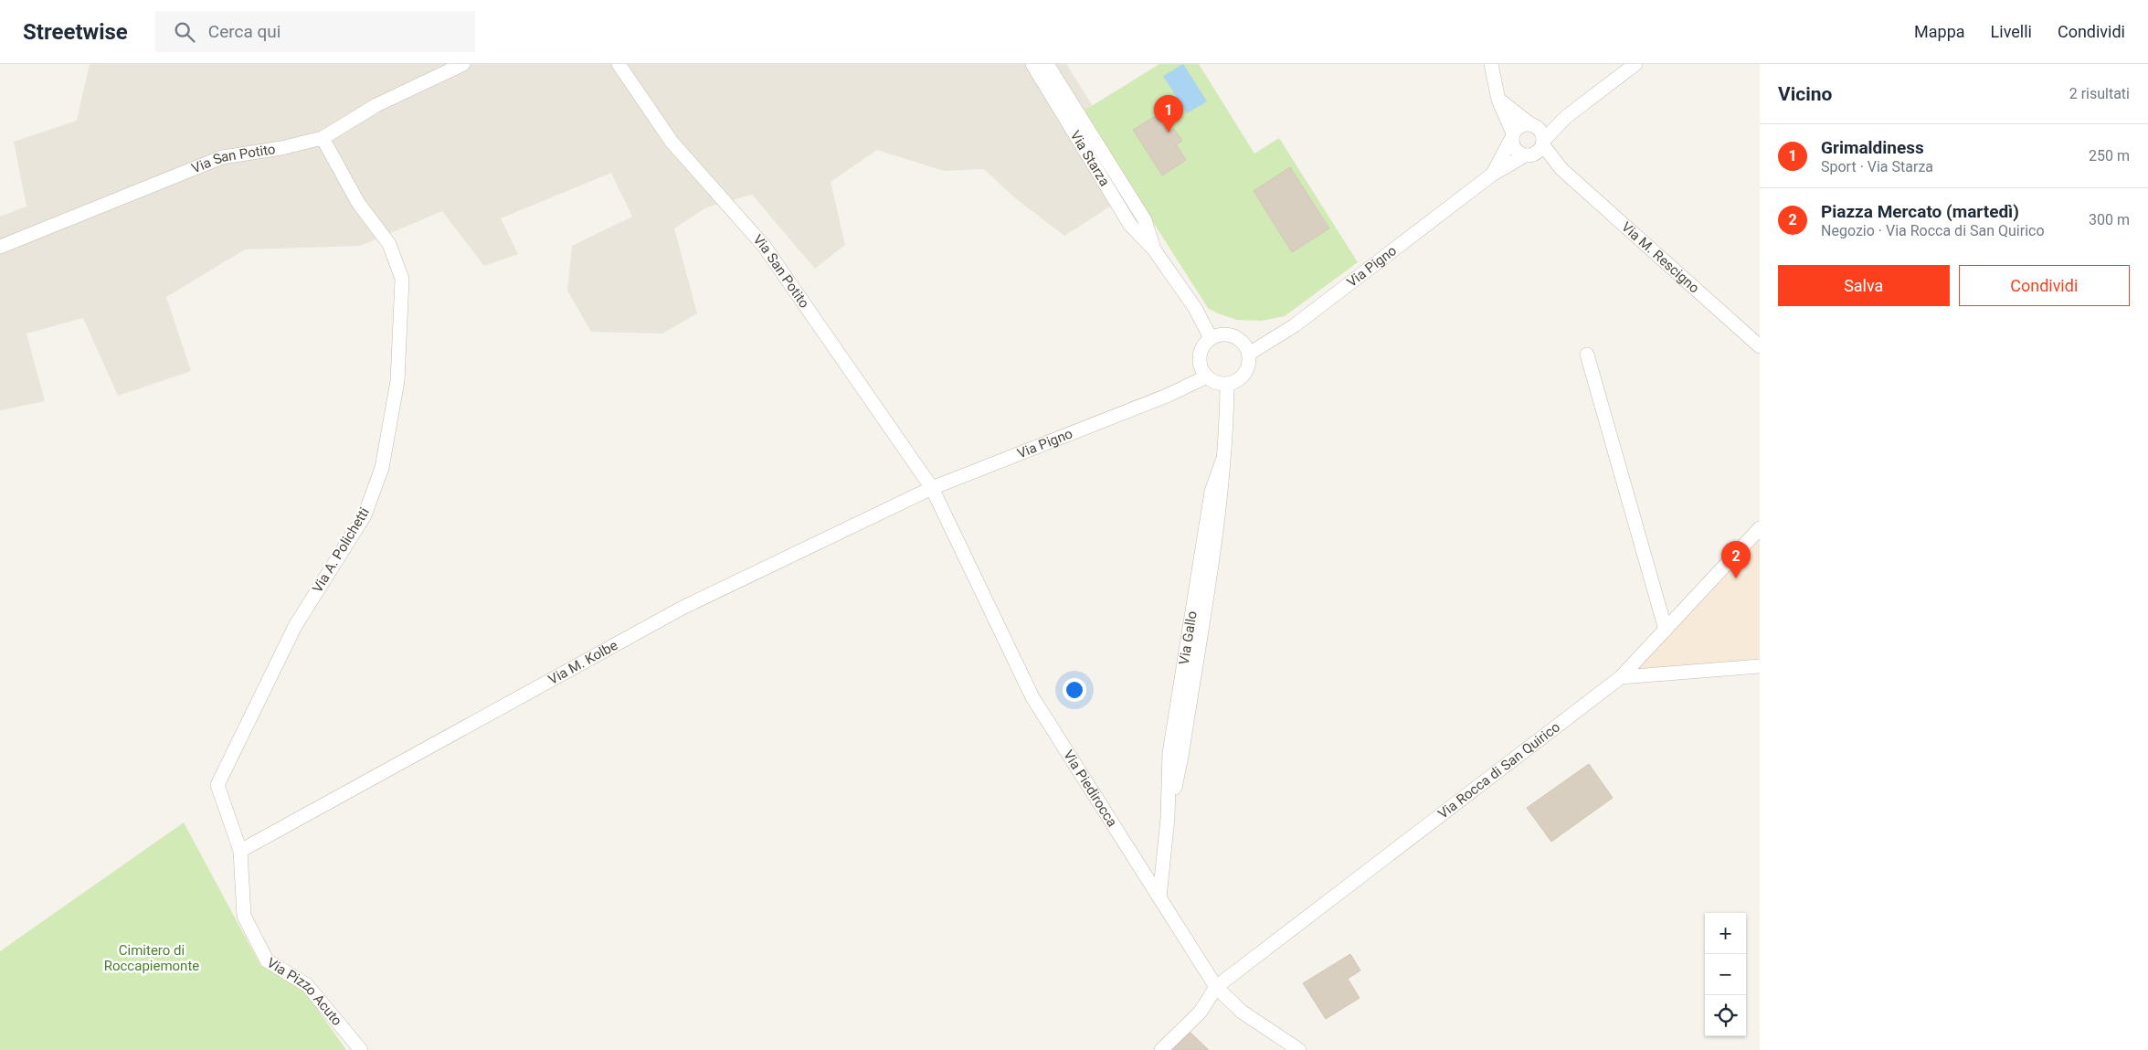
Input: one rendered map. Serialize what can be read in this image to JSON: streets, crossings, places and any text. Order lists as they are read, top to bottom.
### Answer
{
  "streets": {
    "street": [
      "Via Starza",
      "Via San Potito",
      "Via M. Rescigno",
      "Via Pigno",
      "Via A. Polichetti",
      "Via Gallo",
      "Via M. Kolbe",
      "Via Rocca di San Quirico",
      "Via Piedirocca",
      "Via Pizzo Acuto"
    ]
  },
  "crossings": [
    ["Via Starza", "Via Pigno"],
    ["Via Starza", "Via Gallo"],
    ["Via San Potito", "Via Pigno"],
    ["Via San Potito", "Via A. Polichetti"],
    ["Via San Potito", "Via M. Kolbe"],
    ["Via San Potito", "Via Piedirocca"],
    ["Via M. Rescigno", "Via Pigno"],
    ["Via Pigno", "Via Gallo"],
    ["Via Pigno", "Via M. Kolbe"],
    ["Via Pigno", "Via Piedirocca"],
    ["Via A. Polichetti", "Via M. Kolbe"],
    ["Via A. Polichetti", "Via Pizzo Acuto"],
    ["Via Gallo", "Via Piedirocca"],
    ["Via M. Kolbe", "Via Piedirocca"],
    ["Via M. Kolbe", "Via Pizzo Acuto"],
    ["Via Rocca di San Quirico", "Via Piedirocca"]
  ],
  "parks": ["Cimitero di Roccapiemonte"],
  "page": {
    "header": "Streetwise",
    "search": "Cerca qui",
    "nav": ["Mappa", "Livelli", "Condividi"],
    "heading": ["Vicino", "2 risultati"],
    "pins": ["1", "2"],
    "list": [
      {
        "mark": "1",
        "name": "Grimaldiness",
        "note": "Sport · Via Starza",
        "value": "250 m"
      },
      {
        "mark": "2",
        "name": "Piazza Mercato (martedì)",
        "note": "Negozio · Via Rocca di San Quirico",
        "value": "300 m"
      }
    ],
    "buttons": ["Salva", "Condividi"],
    "map_buttons": ["+", "−"]
  }
}
